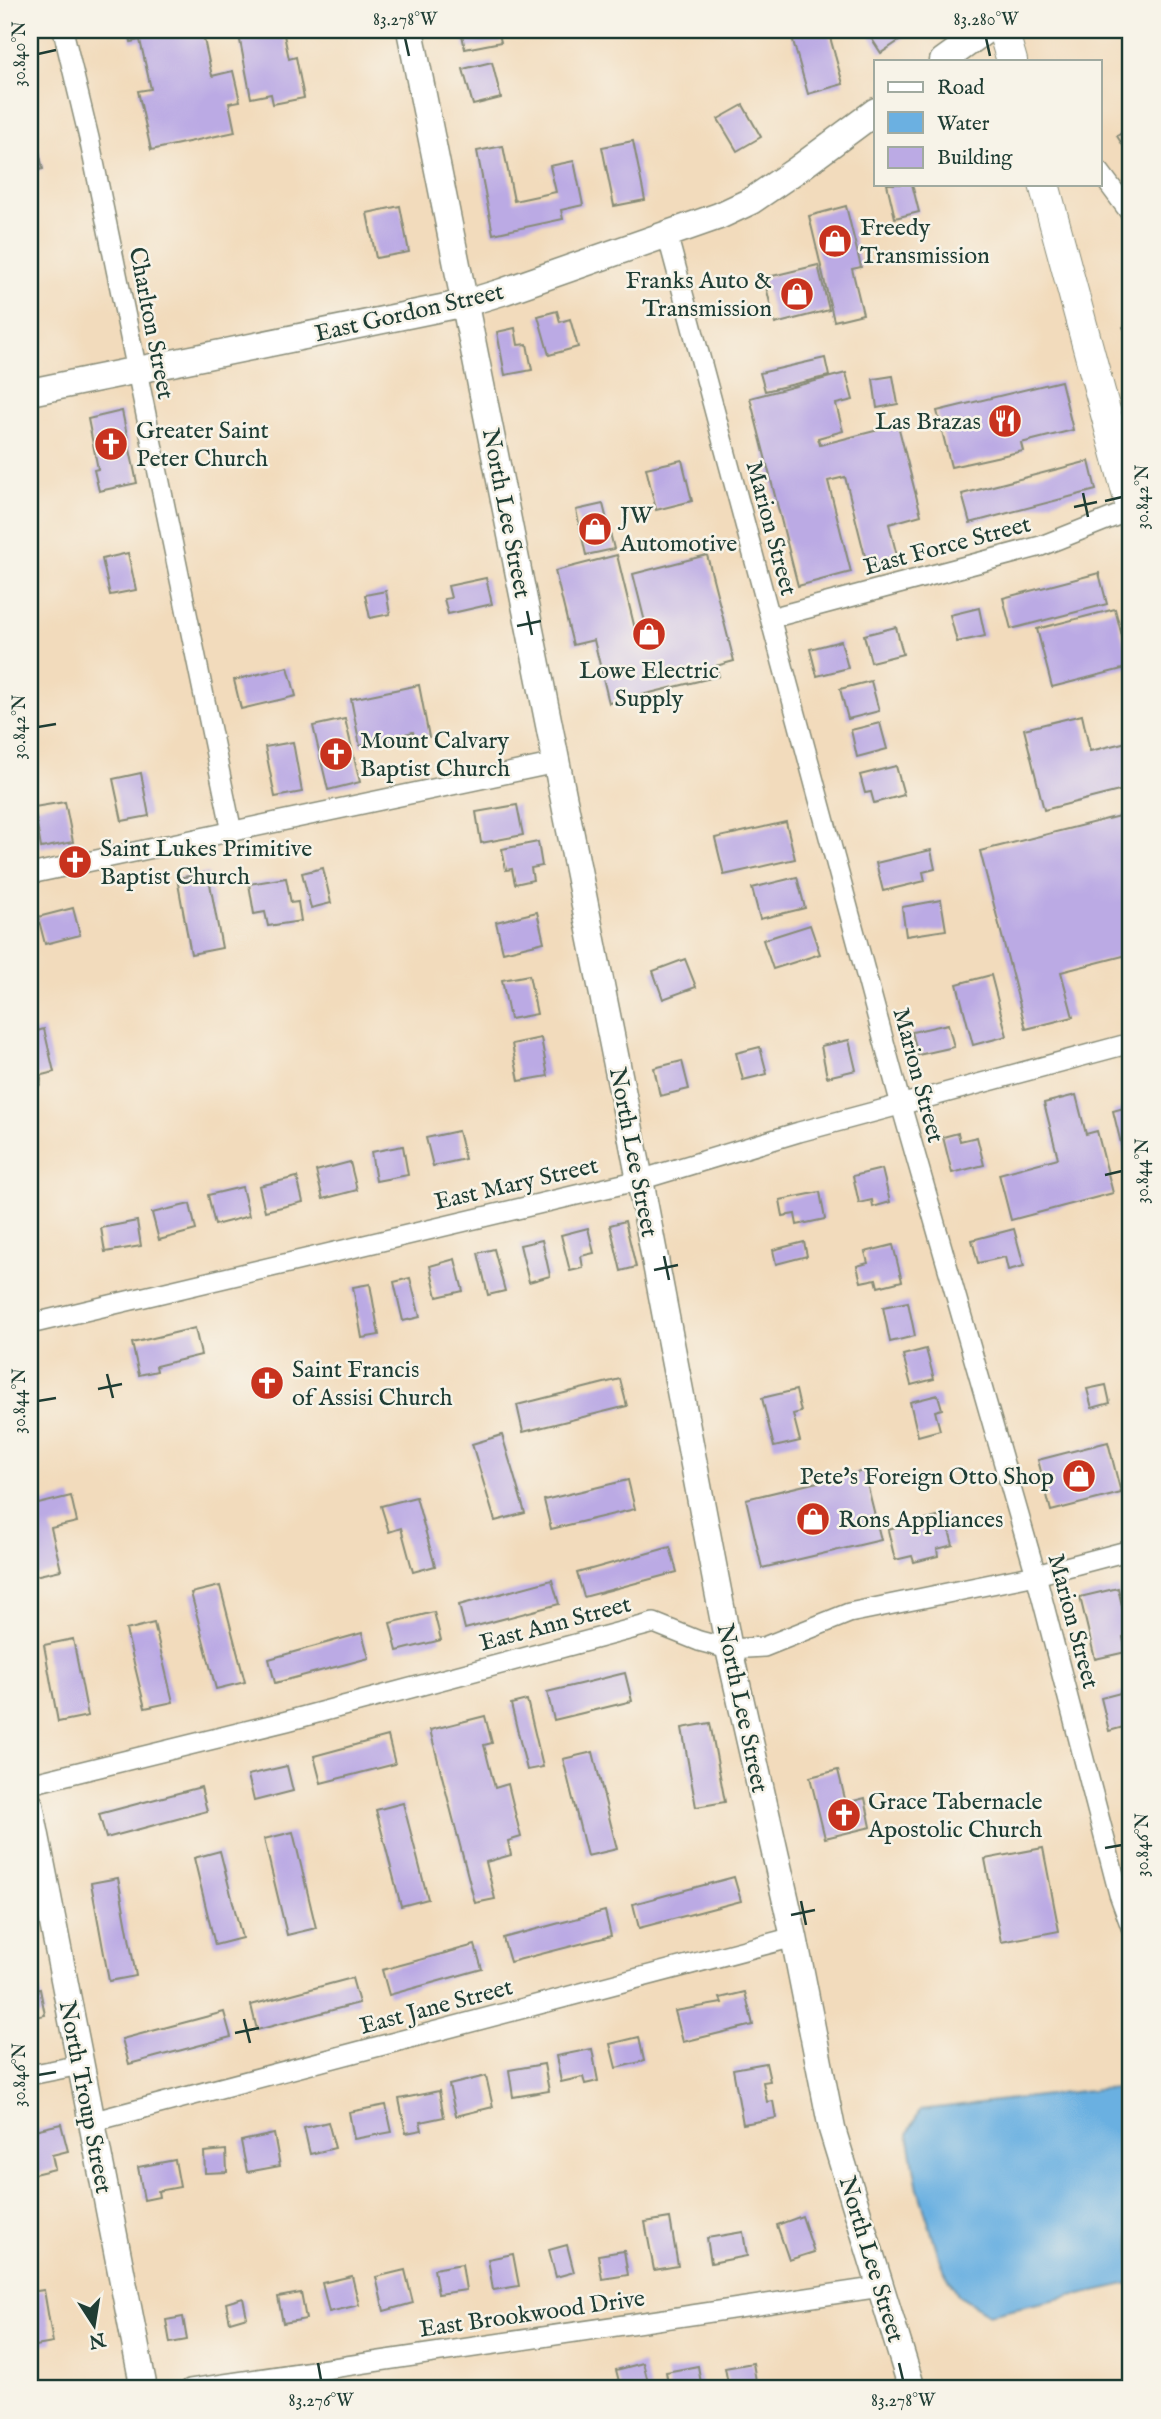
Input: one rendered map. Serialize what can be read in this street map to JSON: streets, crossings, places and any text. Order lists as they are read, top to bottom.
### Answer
{
  "streets": {
    "street": [
      "East Gordon Street",
      "Charlton Street",
      "North Lee Street",
      "Marion Street",
      "East Force Street",
      "East Mary Street",
      "East Ann Street",
      "East Jane Street",
      "North Troup Street",
      "East Brookwood Drive"
    ]
  },
  "crossings": [
    ["East Gordon Street", "Charlton Street"],
    ["East Gordon Street", "North Lee Street"],
    ["East Gordon Street", "Marion Street"],
    ["North Lee Street", "East Mary Street"],
    ["North Lee Street", "East Ann Street"],
    ["North Lee Street", "East Jane Street"],
    ["North Lee Street", "East Brookwood Drive"],
    ["Marion Street", "East Force Street"],
    ["Marion Street", "East Mary Street"],
    ["Marion Street", "East Ann Street"],
    ["East Jane Street", "North Troup Street"]
  ],
  "places": {
    "shop": [
      "Freedy Transmission",
      "Franks Auto & Transmission",
      "JW Automotive",
      "Lowe Electric Supply",
      "Pete's Foreign Otto Shop",
      "Rons Appliances"
    ],
    "restaurant": ["Las Brazas"],
    "church": [
      "Greater Saint Peter Church",
      "Mount Calvary Baptist Church",
      "Saint Lukes Primitive Baptist Church",
      "Saint Francis of Assisi Church",
      "Grace Tabernacle Apostolic Church"
    ]
  },
  "legend": ["Road", "Water", "Building"],
  "north": "bottom",
  "coordinates": [
    "83.278°W",
    "83.280°W",
    "30.840°N",
    "30.842°N",
    "30.844°N",
    "30.846°N",
    "83.276°W"
  ]
}
